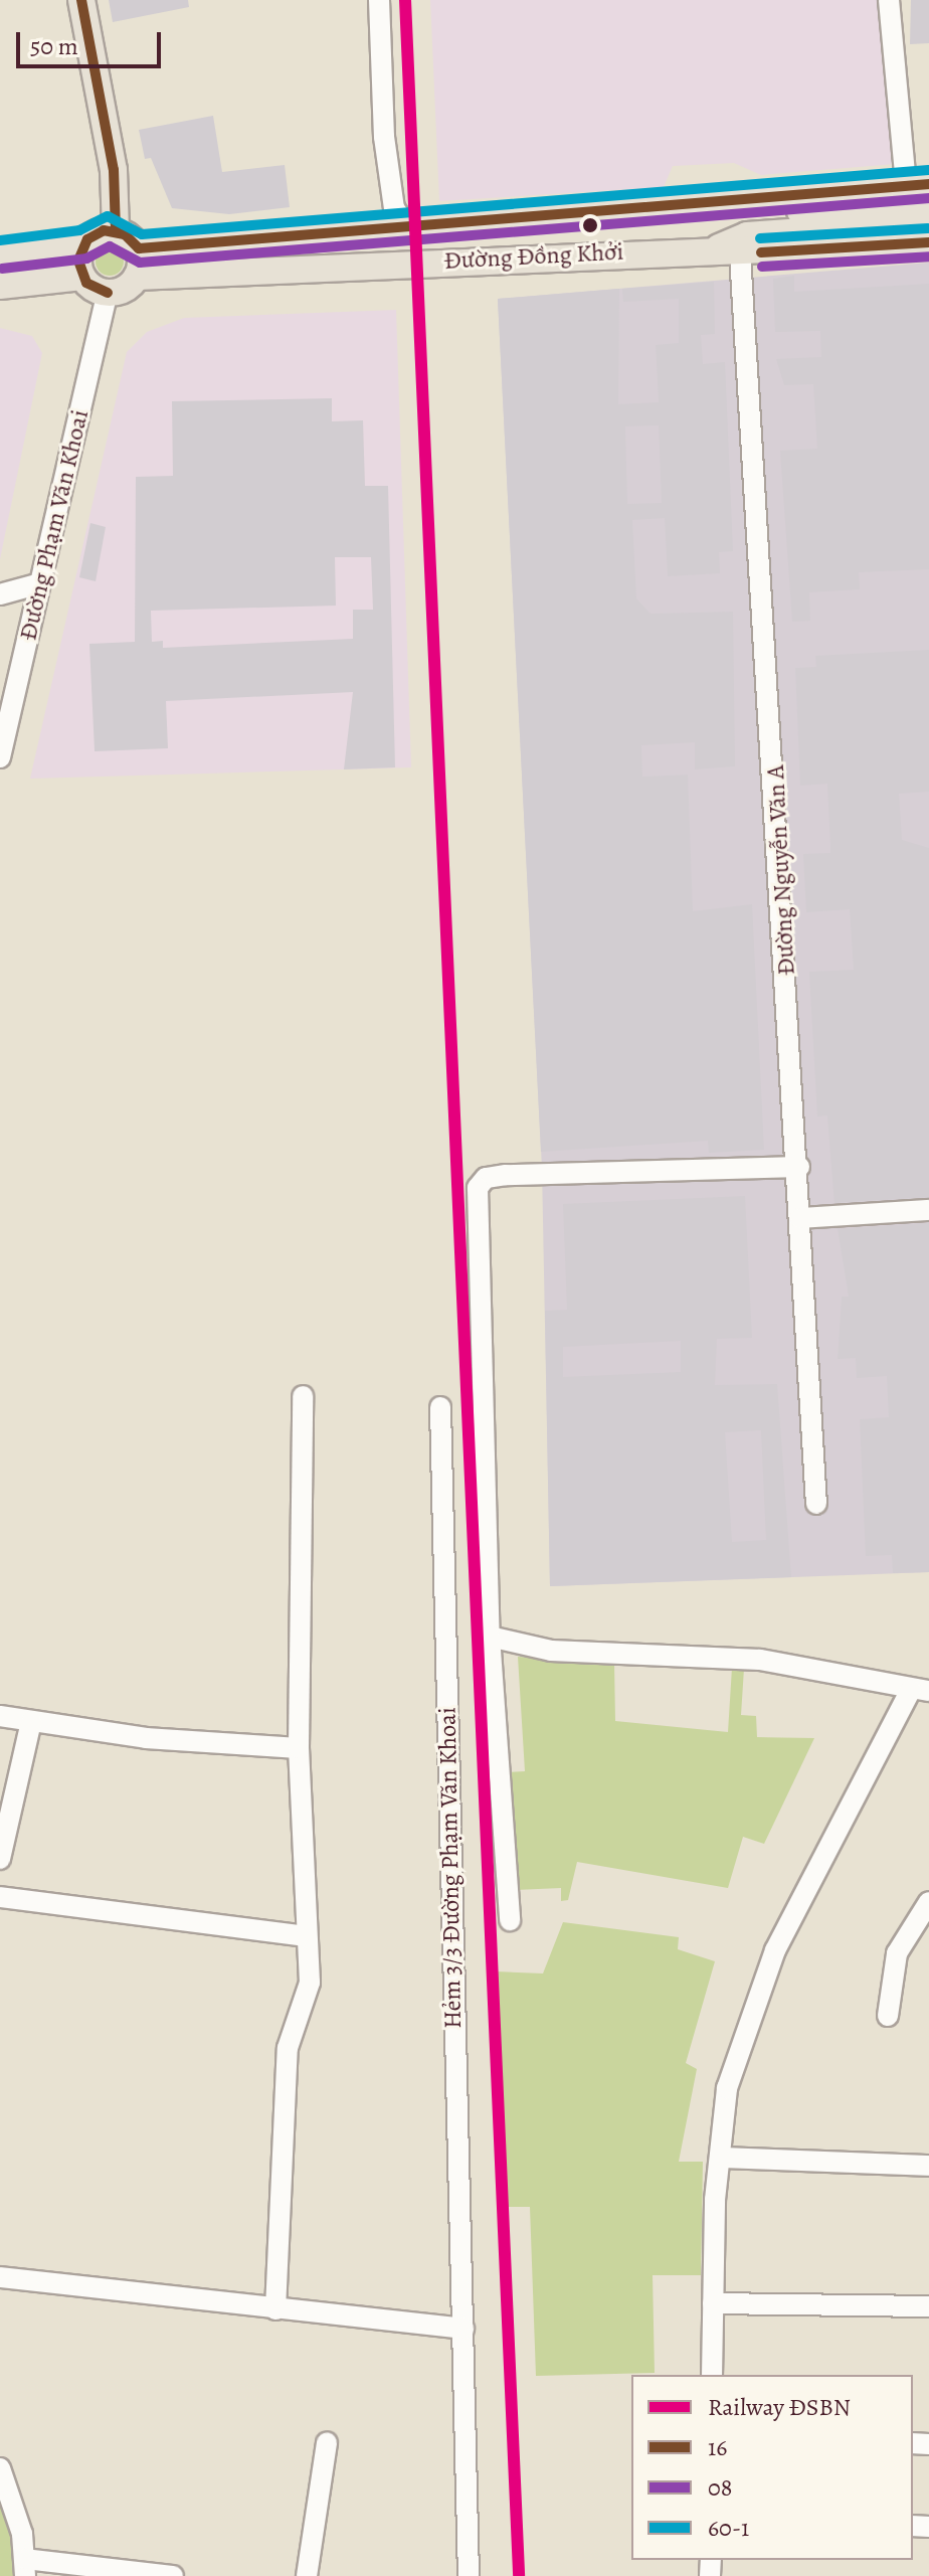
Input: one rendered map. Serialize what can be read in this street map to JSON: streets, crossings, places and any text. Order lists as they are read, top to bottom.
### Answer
{
  "streets": {
    "main road": ["Đường Đồng Khởi"],
    "street": ["Đường Phạm Văn Khoai", "Đường Nguyễn Văn A", "Hẻm 3/3 Đường Phạm Văn Khoai"]
  },
  "crossings": [
    ["Đường Đồng Khởi", "Đường Phạm Văn Khoai"],
    ["Đường Đồng Khởi", "Đường Nguyễn Văn A"]
  ],
  "lines": [
    "rail line ĐSBN",
    "transit line 16",
    "transit line 60-1",
    "transit line 08"
  ],
  "legend": [
    "Railway ĐSBN",
    "16",
    "08",
    "60-1"
  ],
  "scale_bar": "50 m"
}
